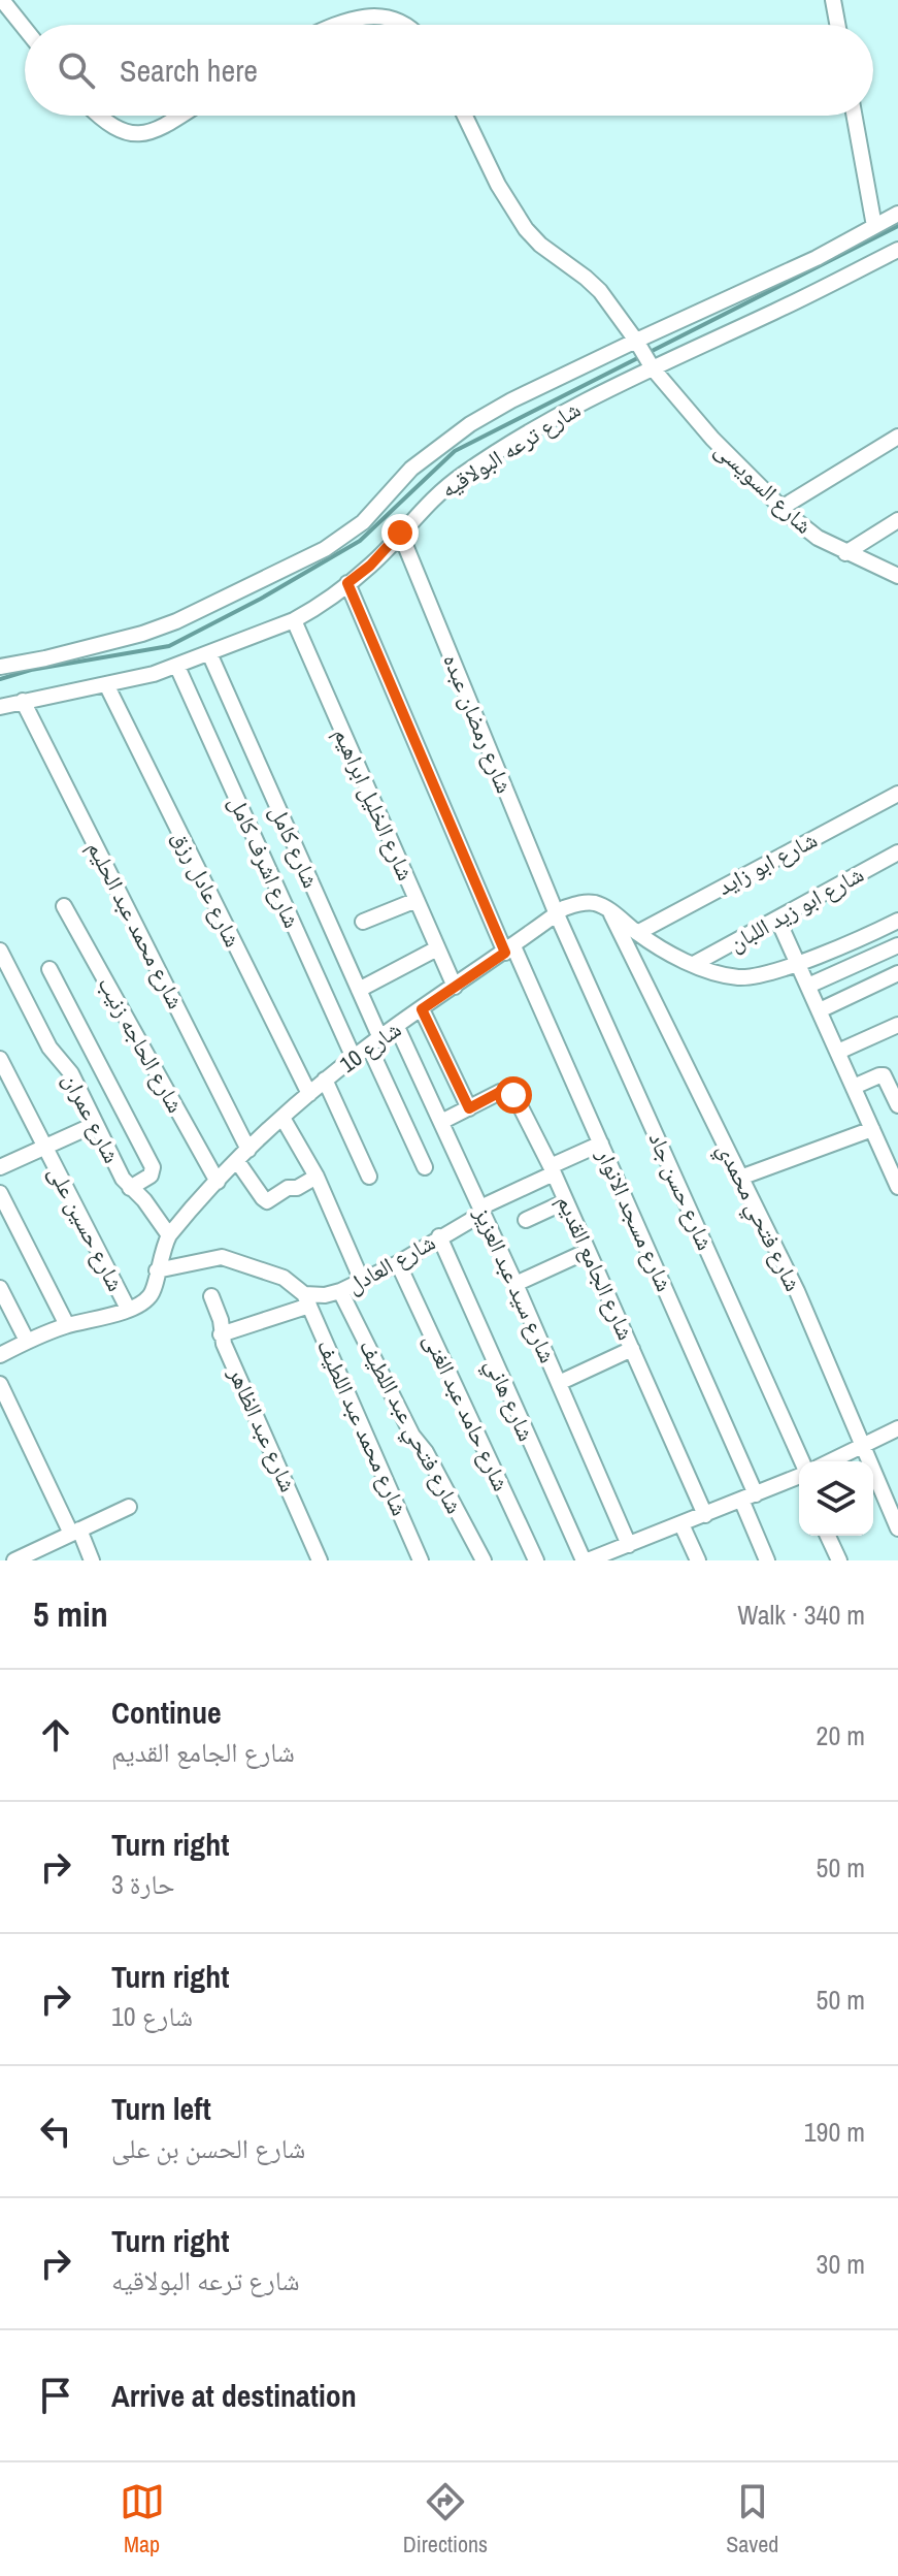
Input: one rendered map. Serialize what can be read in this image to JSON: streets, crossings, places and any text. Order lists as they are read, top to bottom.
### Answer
{
  "streets": {
    "street": [
      "شارع ترعه البولاقيه",
      "شارع السويسى",
      "شارع رمضان عبده",
      "شارع الخليل ابراهيم",
      "شارع كامل",
      "شارع اشرف كامل",
      "شارع ابو زايد",
      "شارع عادل رزق",
      "شارع ابو زيد اللبان",
      "شارع محمد عبد الحليم",
      "شارع الحاجه زنيب",
      "شارع 10",
      "شارع عمران",
      "شارع حسن جاد",
      "شارع فتحي محمدي",
      "شارع مسجد الانوار",
      "شارع حسين على",
      "شارع العادل",
      "شارع الجامع القديم",
      "شارع سيد عبد العزيز",
      "شارع هاني",
      "شارع حامد عبد الغنى",
      "شارع فتحي عبد اللطيف",
      "شارع محمد عبد اللطيف",
      "شارع عبد الظاهر"
    ]
  },
  "crossings": [
    ["شارع ترعه البولاقيه", "شارع السويسى"],
    ["شارع ترعه البولاقيه", "شارع رمضان عبده"],
    ["شارع ترعه البولاقيه", "شارع الخليل ابراهيم"],
    ["شارع ترعه البولاقيه", "شارع كامل"],
    ["شارع ترعه البولاقيه", "شارع اشرف كامل"],
    ["شارع ترعه البولاقيه", "شارع عادل رزق"],
    ["شارع ترعه البولاقيه", "شارع محمد عبد الحليم"],
    ["شارع ترعه البولاقيه", "شارع مسجد الانوار"],
    ["شارع رمضان عبده", "شارع 10"],
    ["شارع رمضان عبده", "شارع حسن جاد"],
    ["شارع الخليل ابراهيم", "شارع 10"],
    ["شارع كامل", "شارع 10"],
    ["شارع اشرف كامل", "شارع 10"],
    ["شارع عادل رزق", "شارع 10"],
    ["شارع محمد عبد الحليم", "شارع 10"],
    ["شارع الحاجه زنيب", "شارع 10"],
    ["شارع 10", "شارع عمران"],
    ["شارع 10", "شارع حسن جاد"],
    ["شارع 10", "شارع فتحي محمدي"],
    ["شارع 10", "شارع مسجد الانوار"],
    ["شارع 10", "شارع حسين على"],
    ["شارع 10", "شارع سيد عبد العزيز"],
    ["شارع مسجد الانوار", "شارع العادل"],
    ["شارع العادل", "شارع الجامع القديم"],
    ["شارع العادل", "شارع سيد عبد العزيز"],
    ["شارع العادل", "شارع هاني"],
    ["شارع العادل", "شارع حامد عبد الغنى"],
    ["شارع العادل", "شارع فتحي عبد اللطيف"],
    ["شارع العادل", "شارع محمد عبد اللطيف"],
    ["شارع العادل", "شارع عبد الظاهر"],
    ["شارع الجامع القديم", "شارع سيد عبد العزيز"]
  ],
  "page": {
    "search": "Search here",
    "heading": ["5 min", "Walk · 340 m"],
    "list": [
      ["Continue", "شارع الجامع القديم", "20 m"],
      ["Turn right", "حارة 3", "50 m"],
      ["Turn right", "شارع 10", "50 m"],
      ["Turn left", "شارع الحسن بن على", "190 m"],
      ["Turn right", "شارع ترعه البولاقيه", "30 m"],
      "Arrive at destination"
    ],
    "nav": ["Map", "Directions", "Saved"]
  }
}
